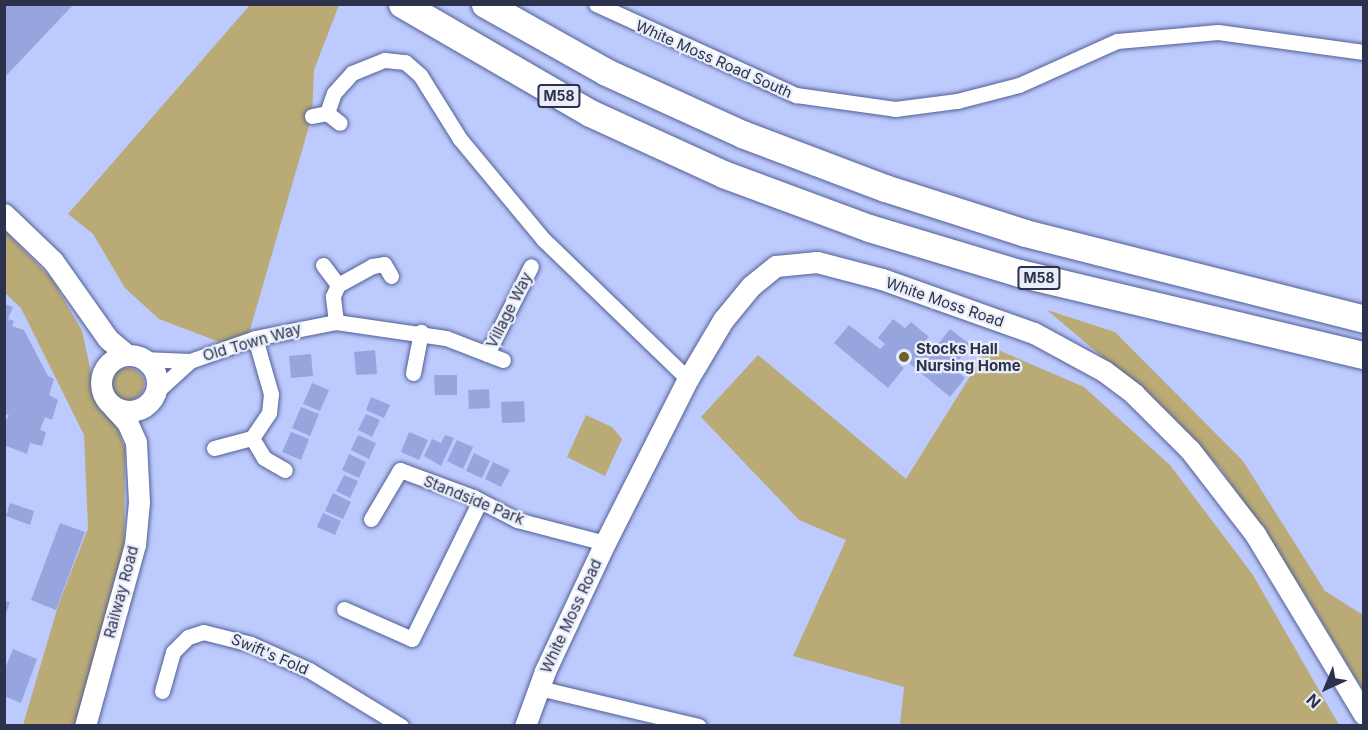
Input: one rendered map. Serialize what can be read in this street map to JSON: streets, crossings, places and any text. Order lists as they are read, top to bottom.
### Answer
{
  "streets": {
    "highway": ["M58"],
    "street": [
      "White Moss Road South",
      "White Moss Road",
      "Village Way",
      "Old Town Way",
      "Standside Park",
      "Railway Road",
      "Swift's Fold"
    ]
  },
  "crossings": [
    ["White Moss Road", "Standside Park"],
    ["Village Way", "Old Town Way"],
    ["Old Town Way", "Railway Road"]
  ],
  "places": ["Stocks Hall Nursing Home"],
  "north": "bottom left"
}
